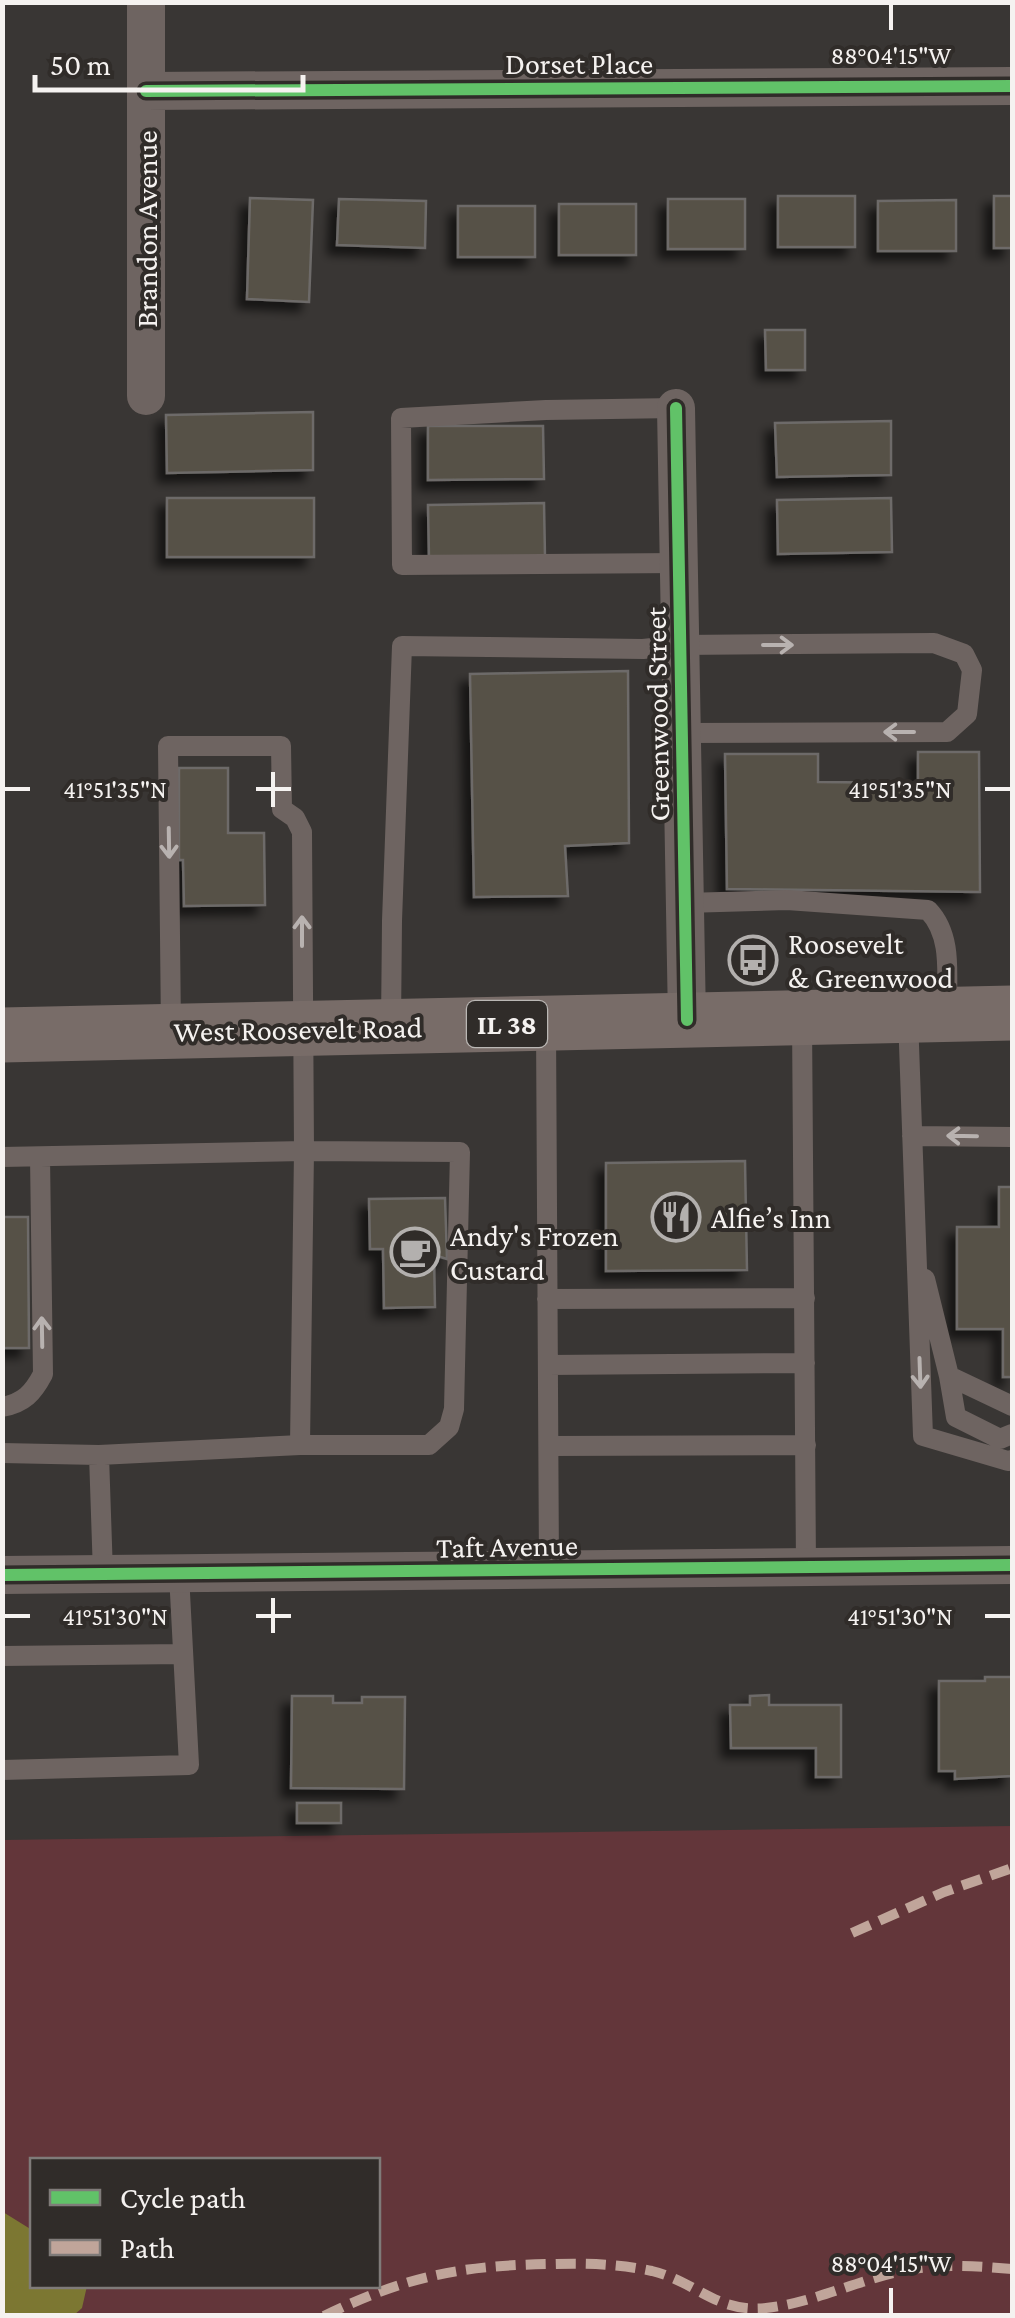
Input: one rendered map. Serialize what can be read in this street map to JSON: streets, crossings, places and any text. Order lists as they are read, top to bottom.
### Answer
{
  "streets": {
    "main road": ["IL 38", "West Roosevelt Road"],
    "street": [
      "Dorset Place",
      "Brandon Avenue",
      "Greenwood Street",
      "Taft Avenue"
    ]
  },
  "crossings": [
    ["Dorset Place", "Brandon Avenue"],
    ["Greenwood Street", "West Roosevelt Road"]
  ],
  "places": {
    "bus stop": ["Roosevelt & Greenwood"],
    "restaurant": ["Alfie’s Inn"],
    "cafe": ["Andy's Frozen Custard"]
  },
  "legend": ["Cycle path", "Path"],
  "scale_bar": "50 m",
  "coordinates": ["88°04'15\"W", "41°51'35\"N", "41°51'30\"N"]
}
